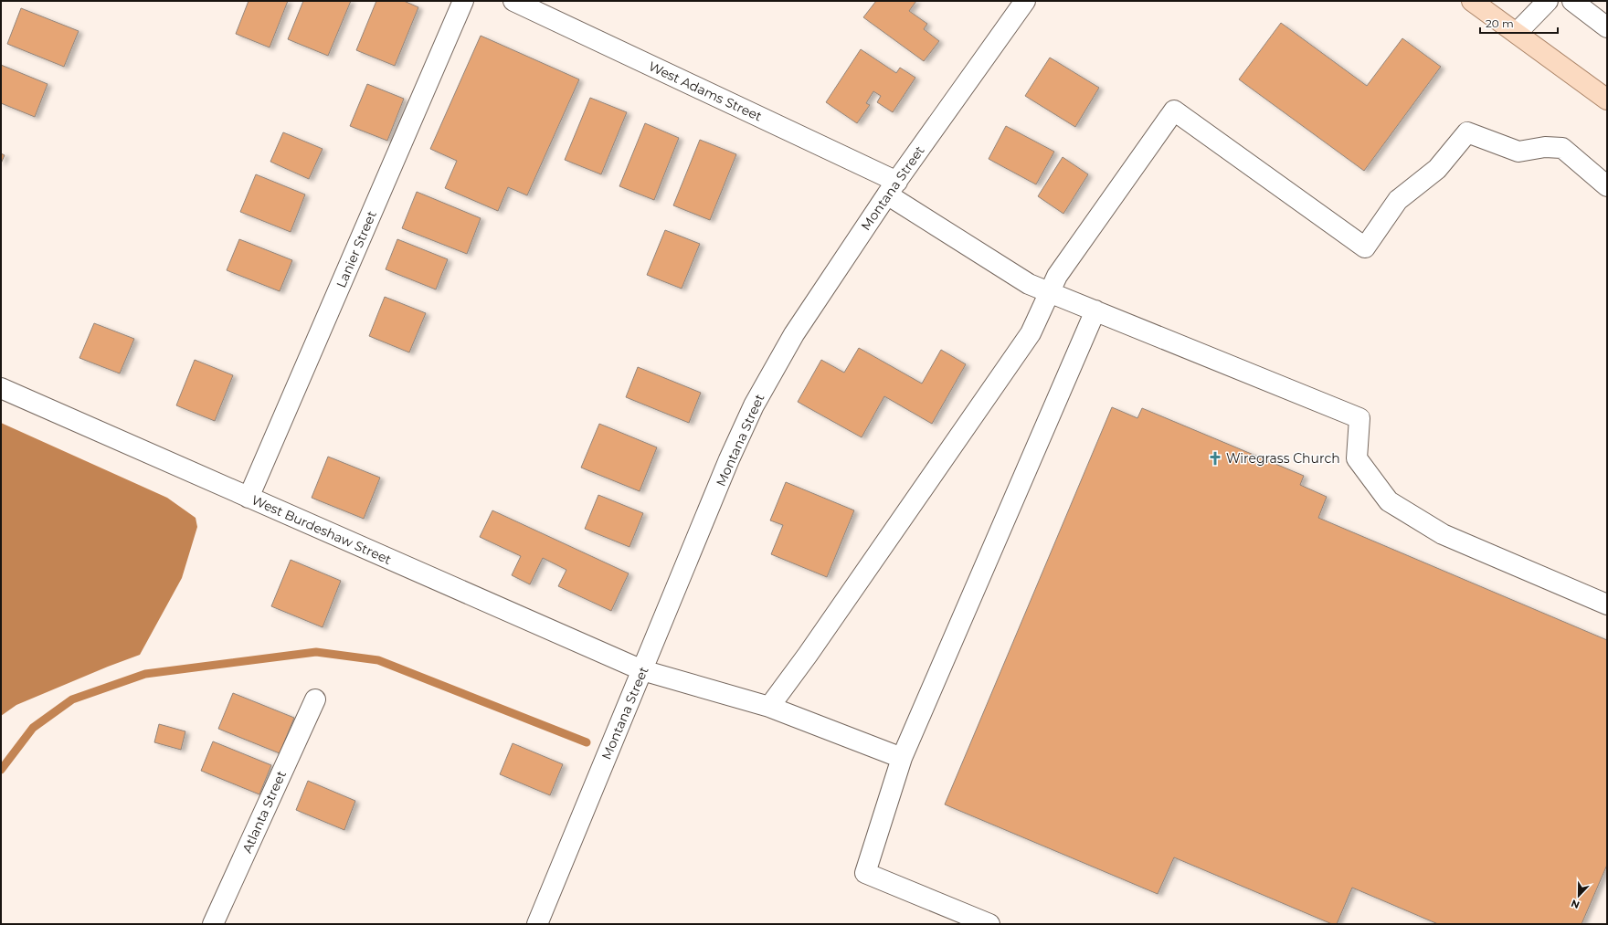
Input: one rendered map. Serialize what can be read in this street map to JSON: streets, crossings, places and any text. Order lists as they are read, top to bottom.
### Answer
{
  "streets": {
    "street": [
      "West Adams Street",
      "Montana Street",
      "Lanier Street",
      "West Burdeshaw Street",
      "Atlanta Street"
    ]
  },
  "crossings": [
    ["West Adams Street", "Montana Street"],
    ["Montana Street", "West Burdeshaw Street"],
    ["Lanier Street", "West Burdeshaw Street"]
  ],
  "places": {
    "church": ["Wiregrass Church"]
  },
  "scale_bar": "20 m",
  "north": "bottom"
}
